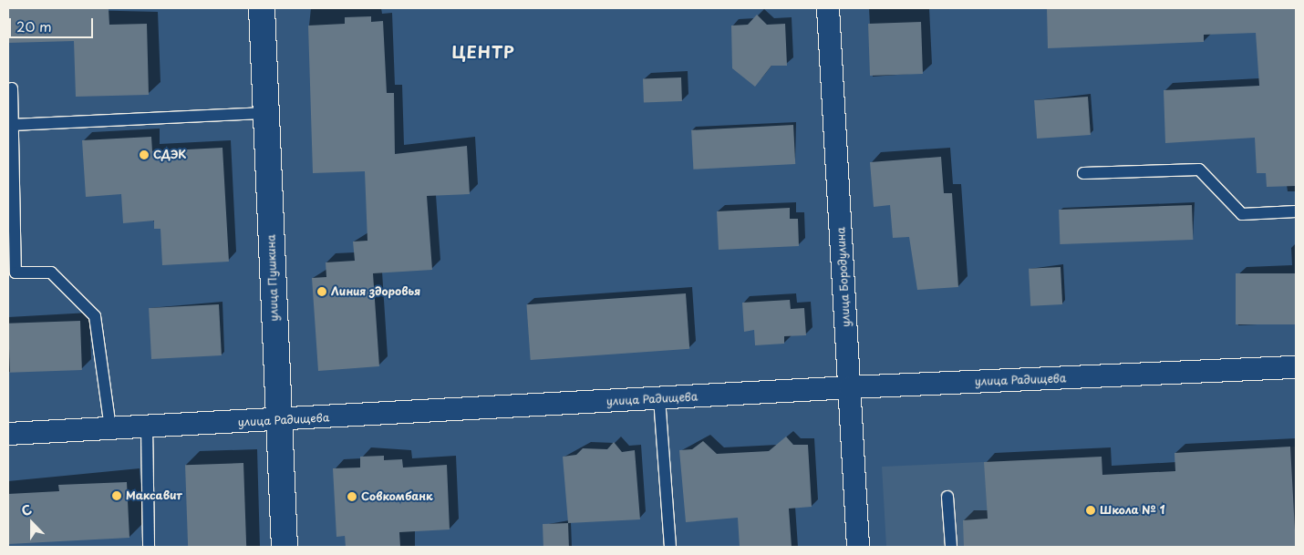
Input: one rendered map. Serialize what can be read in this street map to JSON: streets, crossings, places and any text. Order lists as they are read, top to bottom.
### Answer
{
  "streets": {
    "street": ["улица Бородулина", "улица Пушкина", "улица Радищева"]
  },
  "crossings": [
    ["улица Бородулина", "улица Радищева"],
    ["улица Пушкина", "улица Радищева"]
  ],
  "districts": ["ЦЕНТР"],
  "places": [
    "СДЭК",
    "Линия здоровья",
    "Максавит",
    "Совкомбанк",
    "Школа № 1"
  ],
  "scale_bar": "20 m",
  "north": "top"
}
